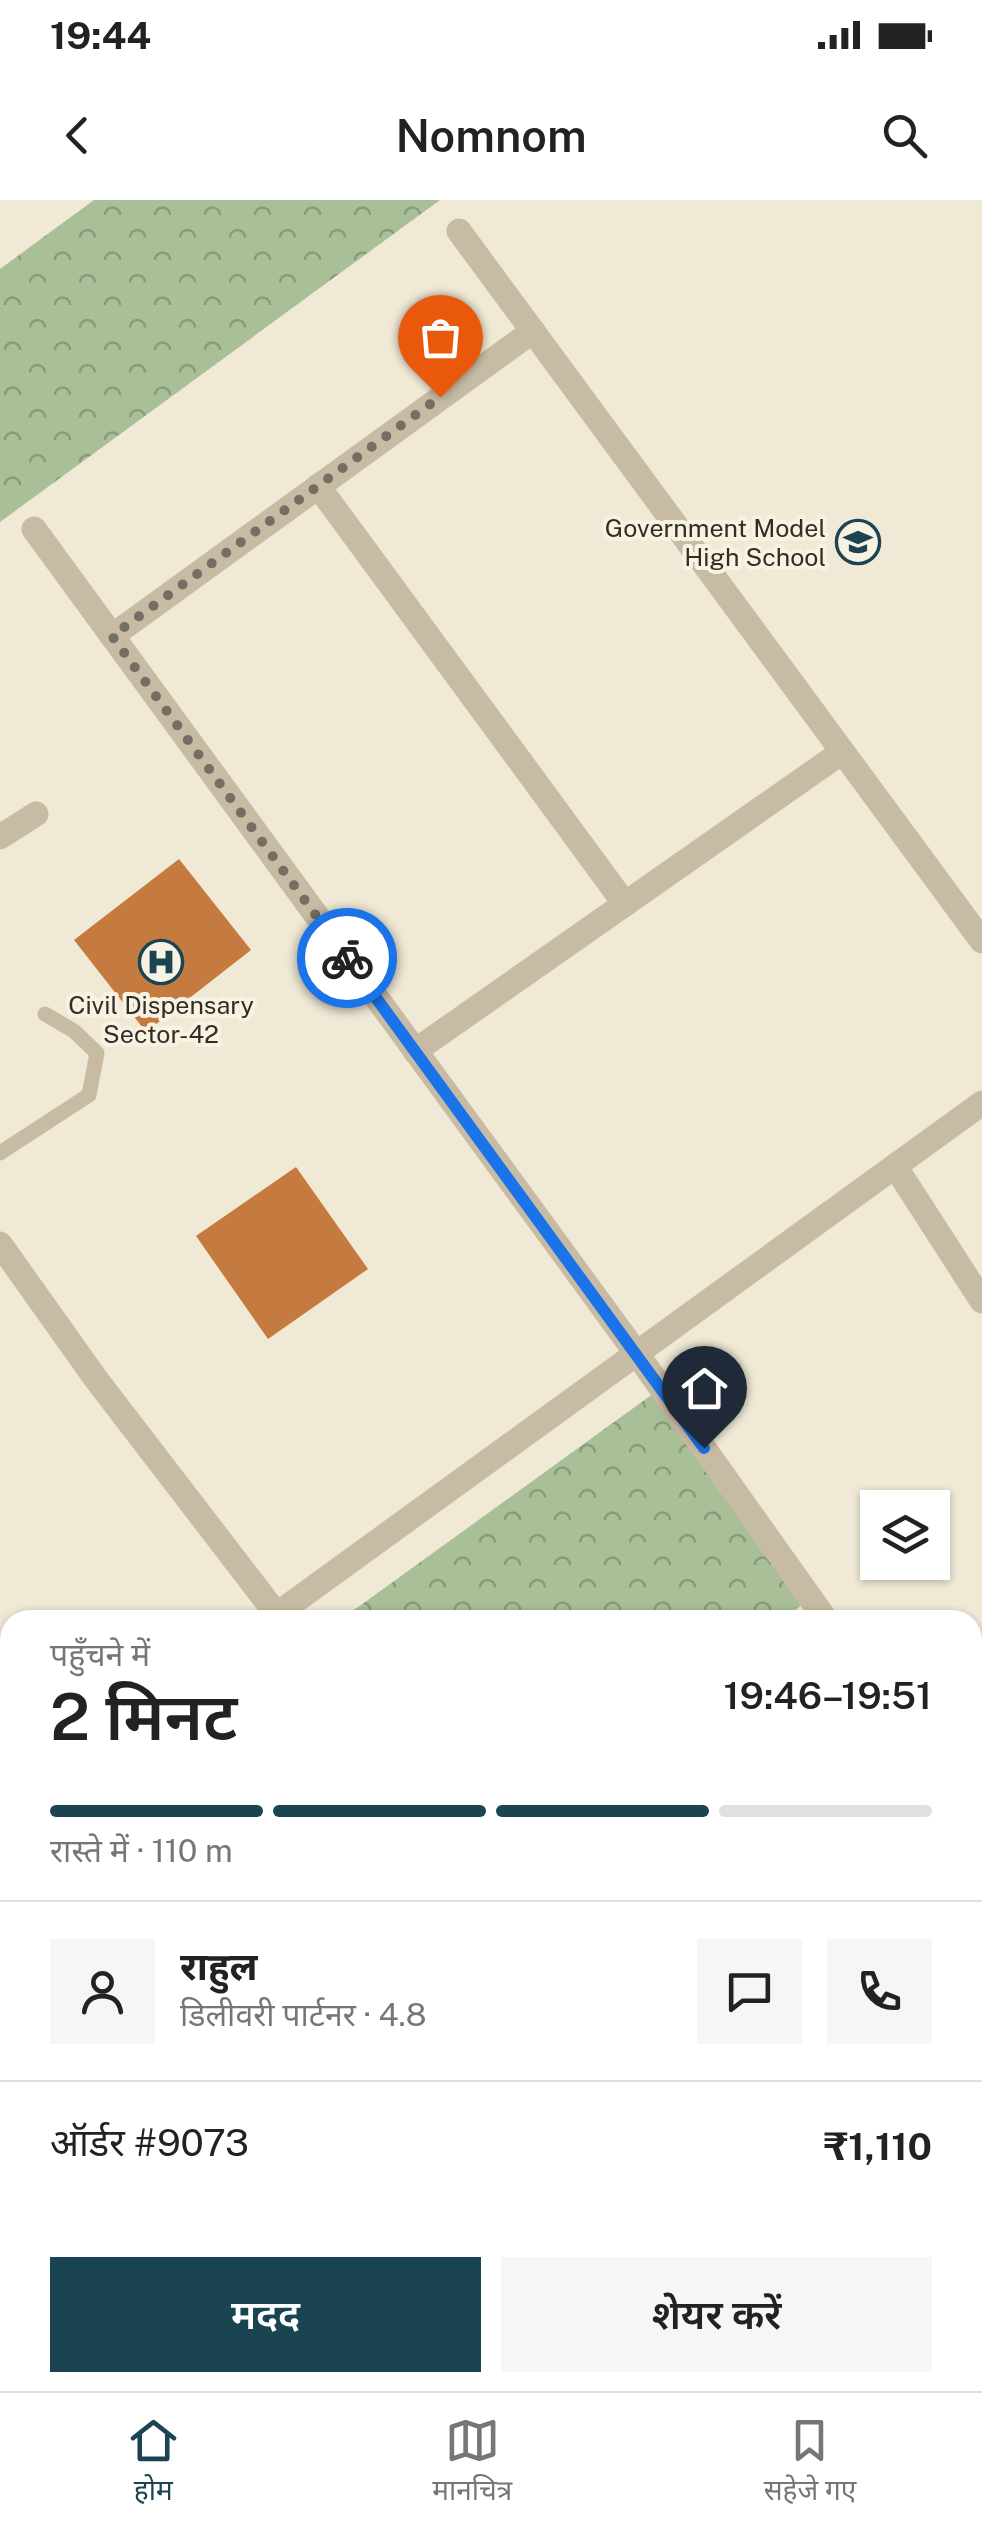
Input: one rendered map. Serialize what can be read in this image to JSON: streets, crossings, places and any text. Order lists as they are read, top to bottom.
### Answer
{
  "places": {
    "school or university": ["Government Model High School"],
    "hospital": ["Civil Dispensary Sector-42"]
  },
  "page": {
    "status": "19:44",
    "header": "Nomnom",
    "heading": ["2 मिनट", "पहुँचने में", "19:46–19:51"],
    "panel": [
      "राहुल",
      "डिलीवरी पार्टनर · 4.8",
      "ऑर्डर #9073",
      "₹1,110"
    ],
    "bar": "रास्ते में · 110 m",
    "buttons": ["मदद", "शेयर करें"],
    "tabs": ["होम", "मानचित्र", "सहेजे गए"]
  }
}
